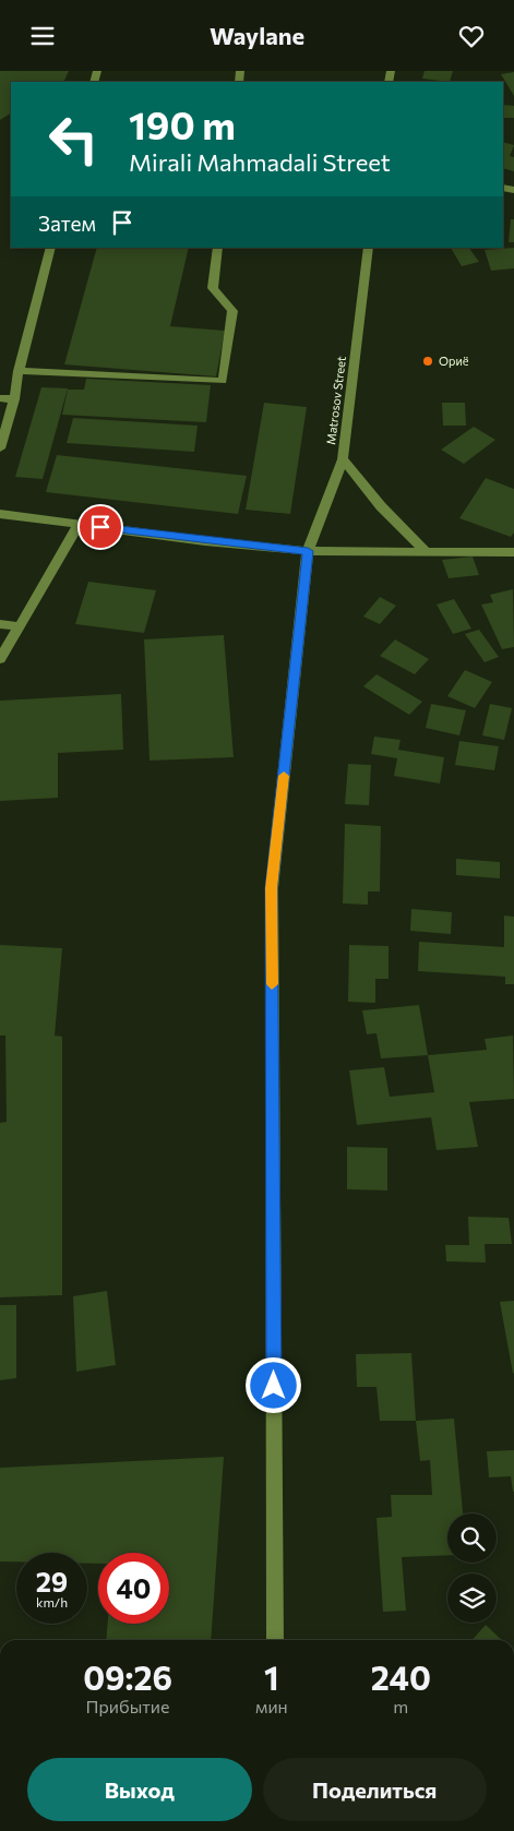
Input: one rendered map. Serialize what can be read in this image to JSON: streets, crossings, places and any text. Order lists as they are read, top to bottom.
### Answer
{
  "streets": {
    "street": ["Matrosov Street"]
  },
  "places": ["Ориё"],
  "page": {
    "header": "Waylane",
    "turn": ["190 m", "Mirali Mahmadali Street"],
    "then": "Затем",
    "speed": "29 km/h",
    "limit": "40",
    "eta": [
      "09:26",
      "Прибытие",
      "1",
      "мин",
      "240",
      "m"
    ],
    "buttons": ["Выход", "Поделиться"]
  }
}
